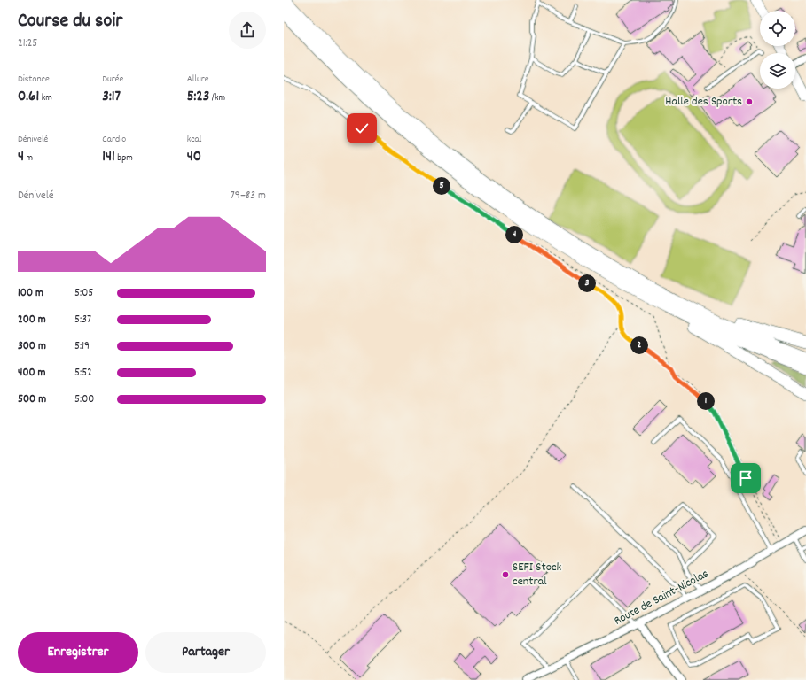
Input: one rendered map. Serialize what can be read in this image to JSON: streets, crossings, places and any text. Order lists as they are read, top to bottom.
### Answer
{
  "streets": {
    "street": ["Route de Saint-Nicolas"]
  },
  "places": ["Halle des Sports", "SEFI Stock central"],
  "page": {
    "heading": ["Course du soir", "21:25"],
    "stats": [
      ["Distance", "0.61 km"],
      ["Durée", "3:17"],
      ["Allure", "5:23 /km"],
      ["Dénivelé", "4 m"],
      ["Cardio", "141 bpm"],
      ["kcal", "40"]
    ],
    "pins": [
      "5",
      "4",
      "3",
      "2",
      "1"
    ],
    "chart": ["Dénivelé", "79–83 m"],
    "list": [
      {
        "name": "100 m",
        "note": "5:05"
      },
      {
        "name": "200 m",
        "note": "5:37"
      },
      {
        "name": "300 m",
        "note": "5:19"
      },
      {
        "name": "400 m",
        "note": "5:52"
      },
      {
        "name": "500 m",
        "note": "5:00"
      }
    ],
    "buttons": ["Enregistrer", "Partager"]
  }
}
